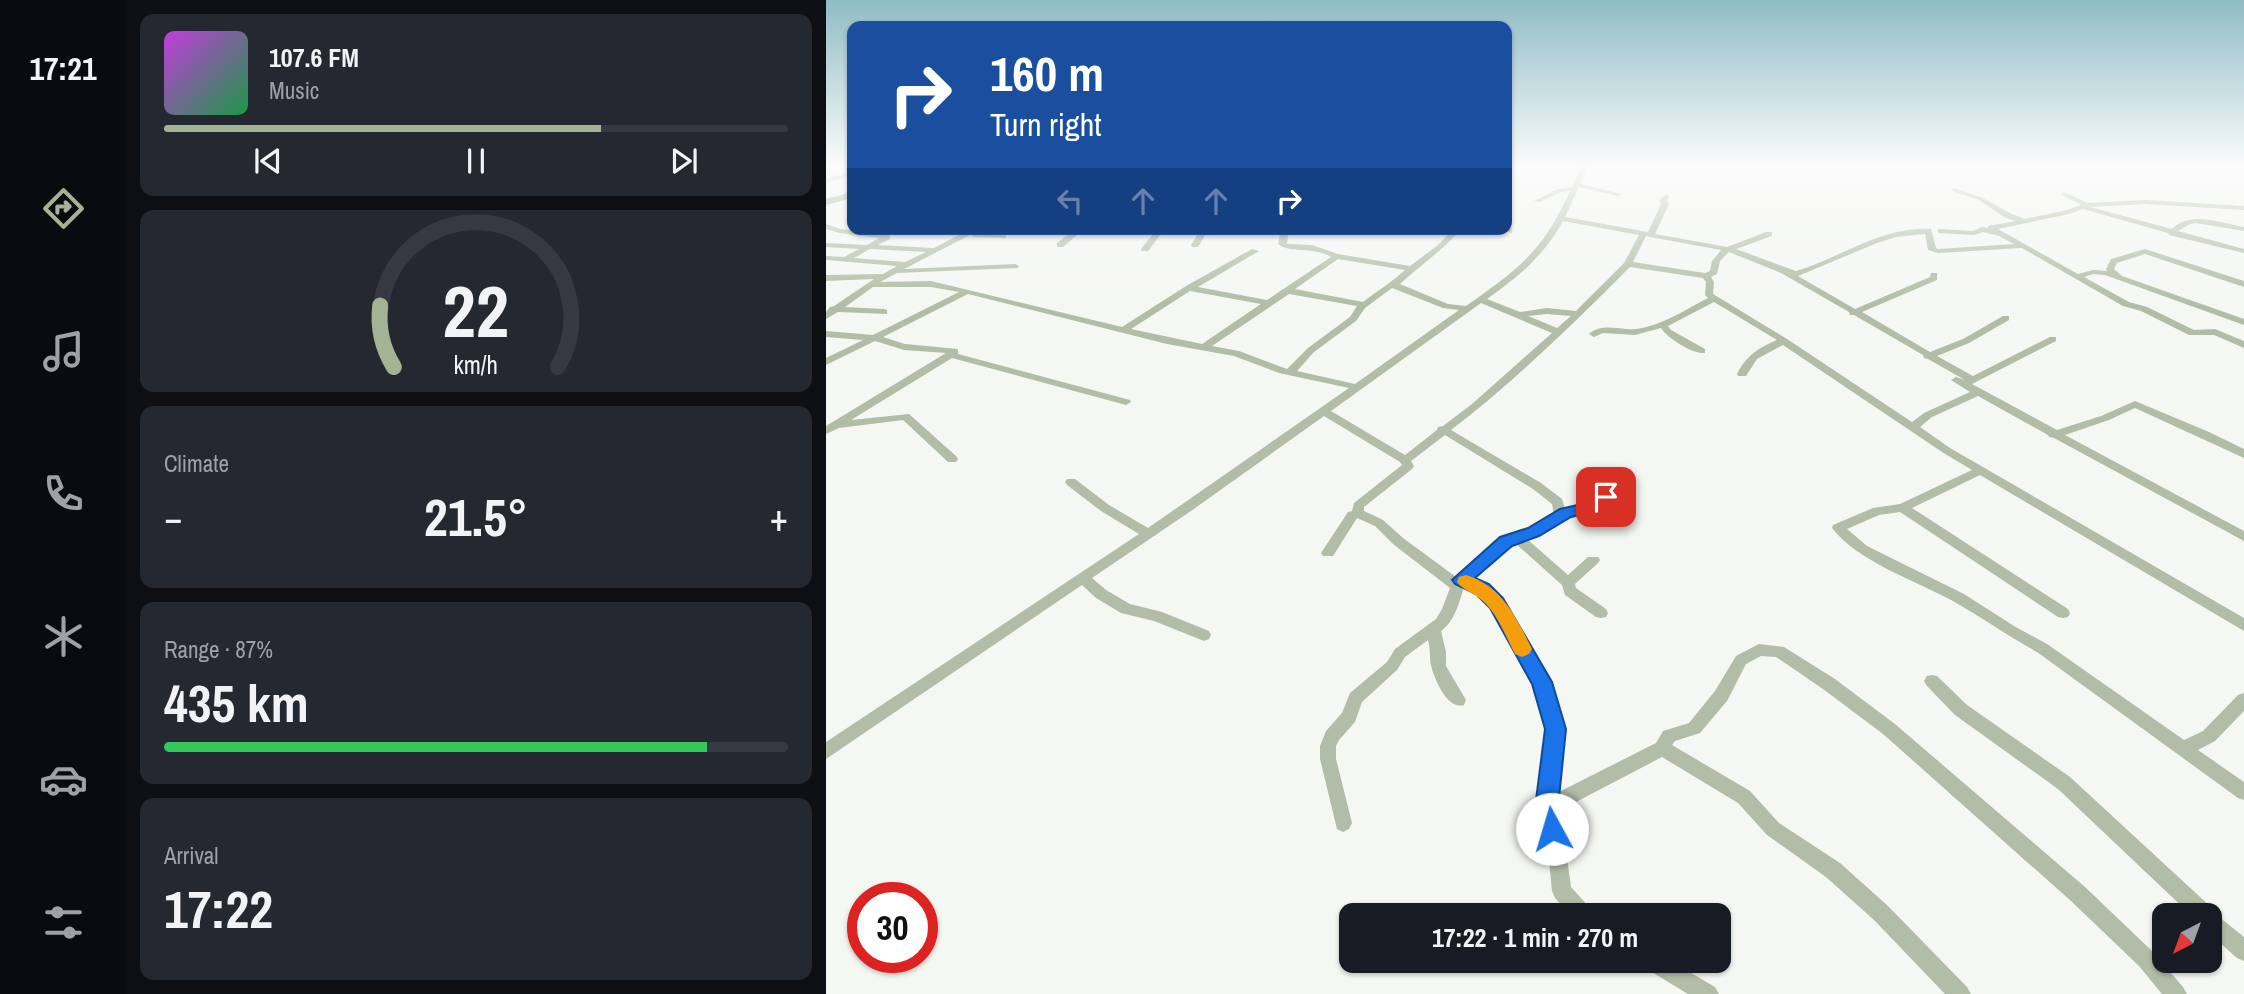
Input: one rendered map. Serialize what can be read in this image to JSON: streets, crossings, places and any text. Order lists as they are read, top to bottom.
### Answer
{
  "north": "bottom left",
  "page": {
    "tabs": "17:21",
    "turn": ["160 m", "Turn right"],
    "song": ["107.6 FM", "Music"],
    "tile": [
      "Climate",
      ["Range · 87%", "435 km"],
      ["Arrival", "17:22"]
    ],
    "heat": ["−", "21.5°", "+"],
    "limit": "30",
    "trip": "17:22 · 1 min · 270 m",
    "gauge": ["22", "km/h"]
  }
}
